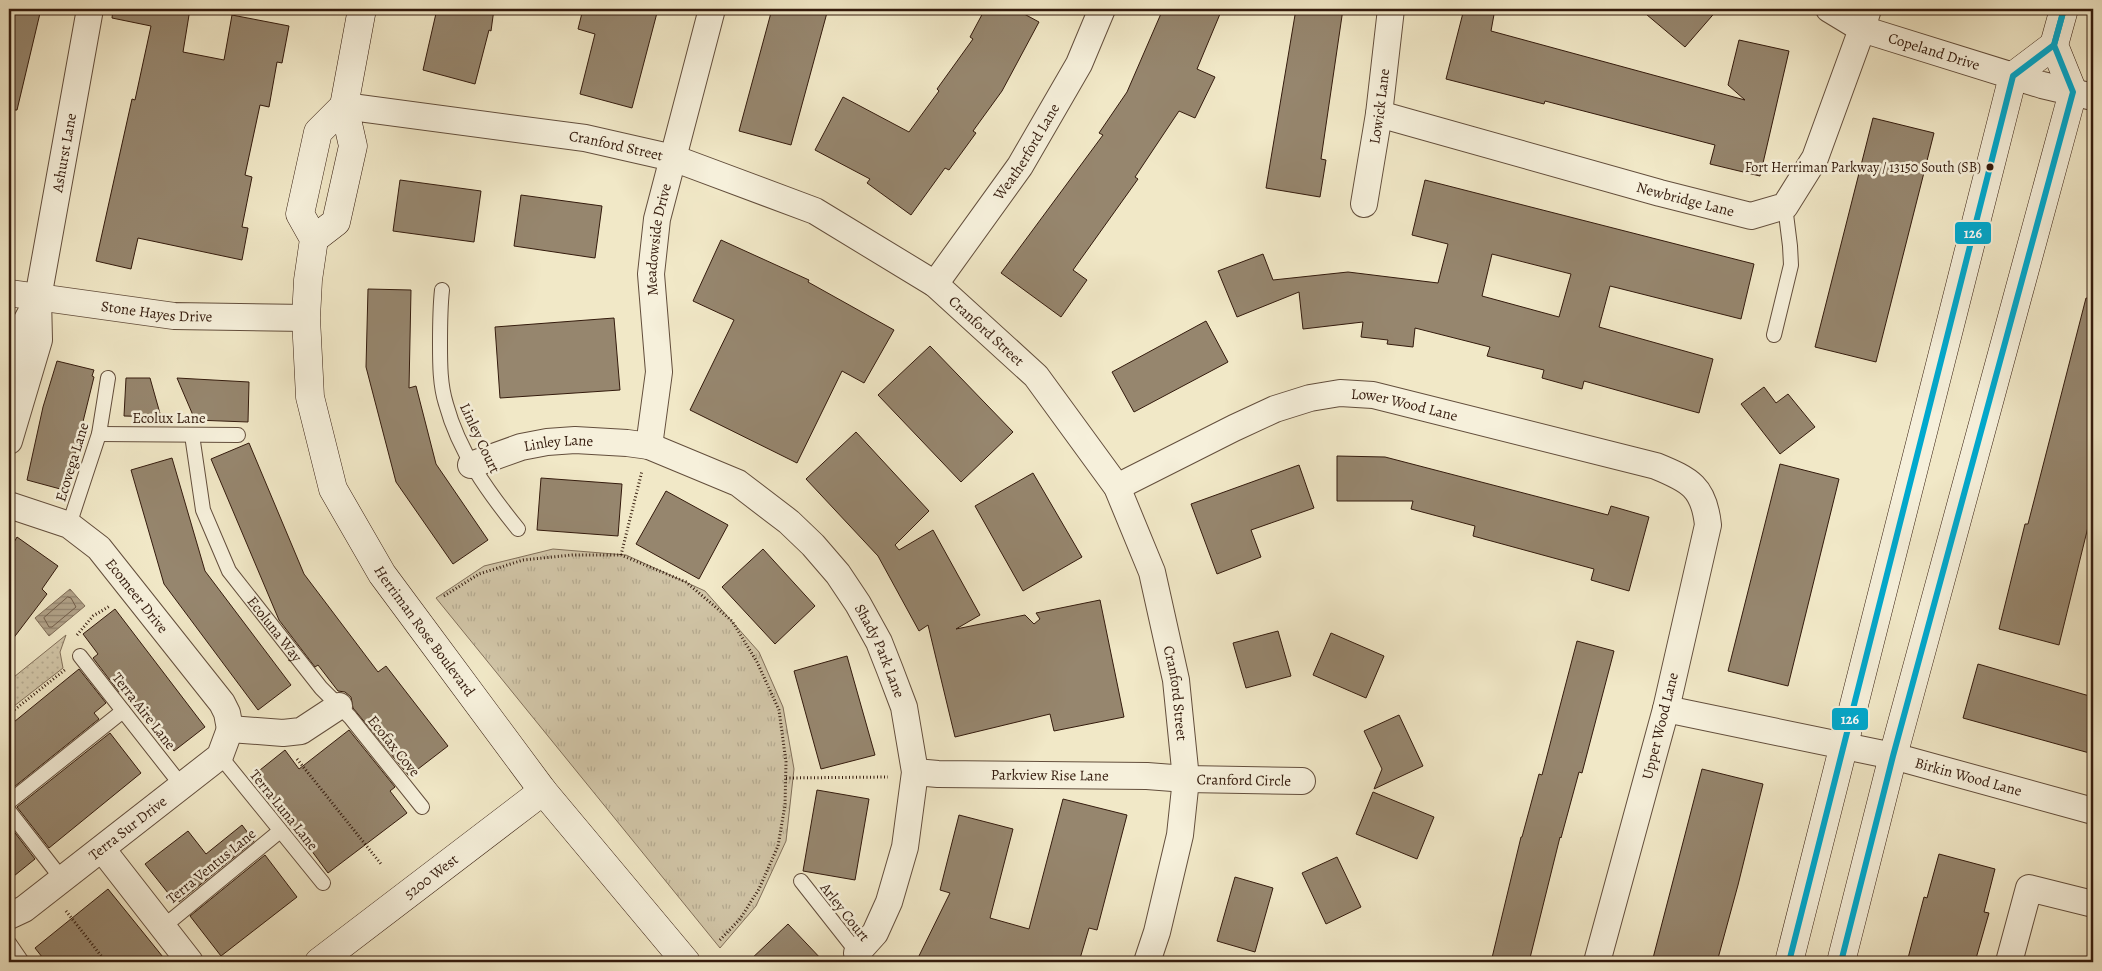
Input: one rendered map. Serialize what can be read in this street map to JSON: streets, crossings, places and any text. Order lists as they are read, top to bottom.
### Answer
{
  "streets": {
    "street": [
      "Copeland Drive",
      "Lowick Lane",
      "Cranford Street",
      "Weatherford Lane",
      "Ashurst Lane",
      "Newbridge Lane",
      "Meadowside Drive",
      "Stone Hayes Drive",
      "Lower Wood Lane",
      "Linley Lane",
      "Ecomeer Drive",
      "Herriman Rose Boulevard",
      "Shady Park Lane",
      "Upper Wood Lane",
      "Parkview Rise Lane",
      "Birkin Wood Lane",
      "Cranford Circle",
      "Terra Sur Drive",
      "5200 West"
    ],
    "lane": [
      "Ecolux Lane",
      "Linley Court",
      "Ecovega Lane",
      "Ecoluna Way",
      "Terra Aire Lane",
      "Ecofax Cove",
      "Terra Luna Lane",
      "Terra Ventus Lane",
      "Arley Court"
    ]
  },
  "crossings": [
    ["Lowick Lane", "Newbridge Lane"],
    ["Cranford Street", "Weatherford Lane"],
    ["Cranford Street", "Meadowside Drive"],
    ["Cranford Street", "Lower Wood Lane"],
    ["Cranford Street", "Parkview Rise Lane"],
    ["Cranford Street", "Cranford Circle"],
    ["Ashurst Lane", "Stone Hayes Drive"],
    ["Meadowside Drive", "Linley Lane"],
    ["Meadowside Drive", "Shady Park Lane"],
    ["Stone Hayes Drive", "Herriman Rose Boulevard"],
    ["Lower Wood Lane", "Upper Wood Lane"],
    ["Ecolux Lane", "Ecovega Lane"],
    ["Ecolux Lane", "Ecoluna Way"],
    ["Linley Court", "Linley Lane"],
    ["Linley Lane", "Shady Park Lane"],
    ["Ecovega Lane", "Ecomeer Drive"],
    ["Ecoluna Way", "Ecofax Cove"],
    ["Herriman Rose Boulevard", "5200 West"],
    ["Shady Park Lane", "Parkview Rise Lane"],
    ["Shady Park Lane", "Arley Court"],
    ["Terra Aire Lane", "Terra Sur Drive"],
    ["Upper Wood Lane", "Birkin Wood Lane"],
    ["Parkview Rise Lane", "Cranford Circle"],
    ["Terra Luna Lane", "Terra Sur Drive"],
    ["Terra Luna Lane", "Terra Ventus Lane"]
  ],
  "places": ["Fort Herriman Parkway / 13150 South (SB)"],
  "lines": ["transit line 126"]
}
